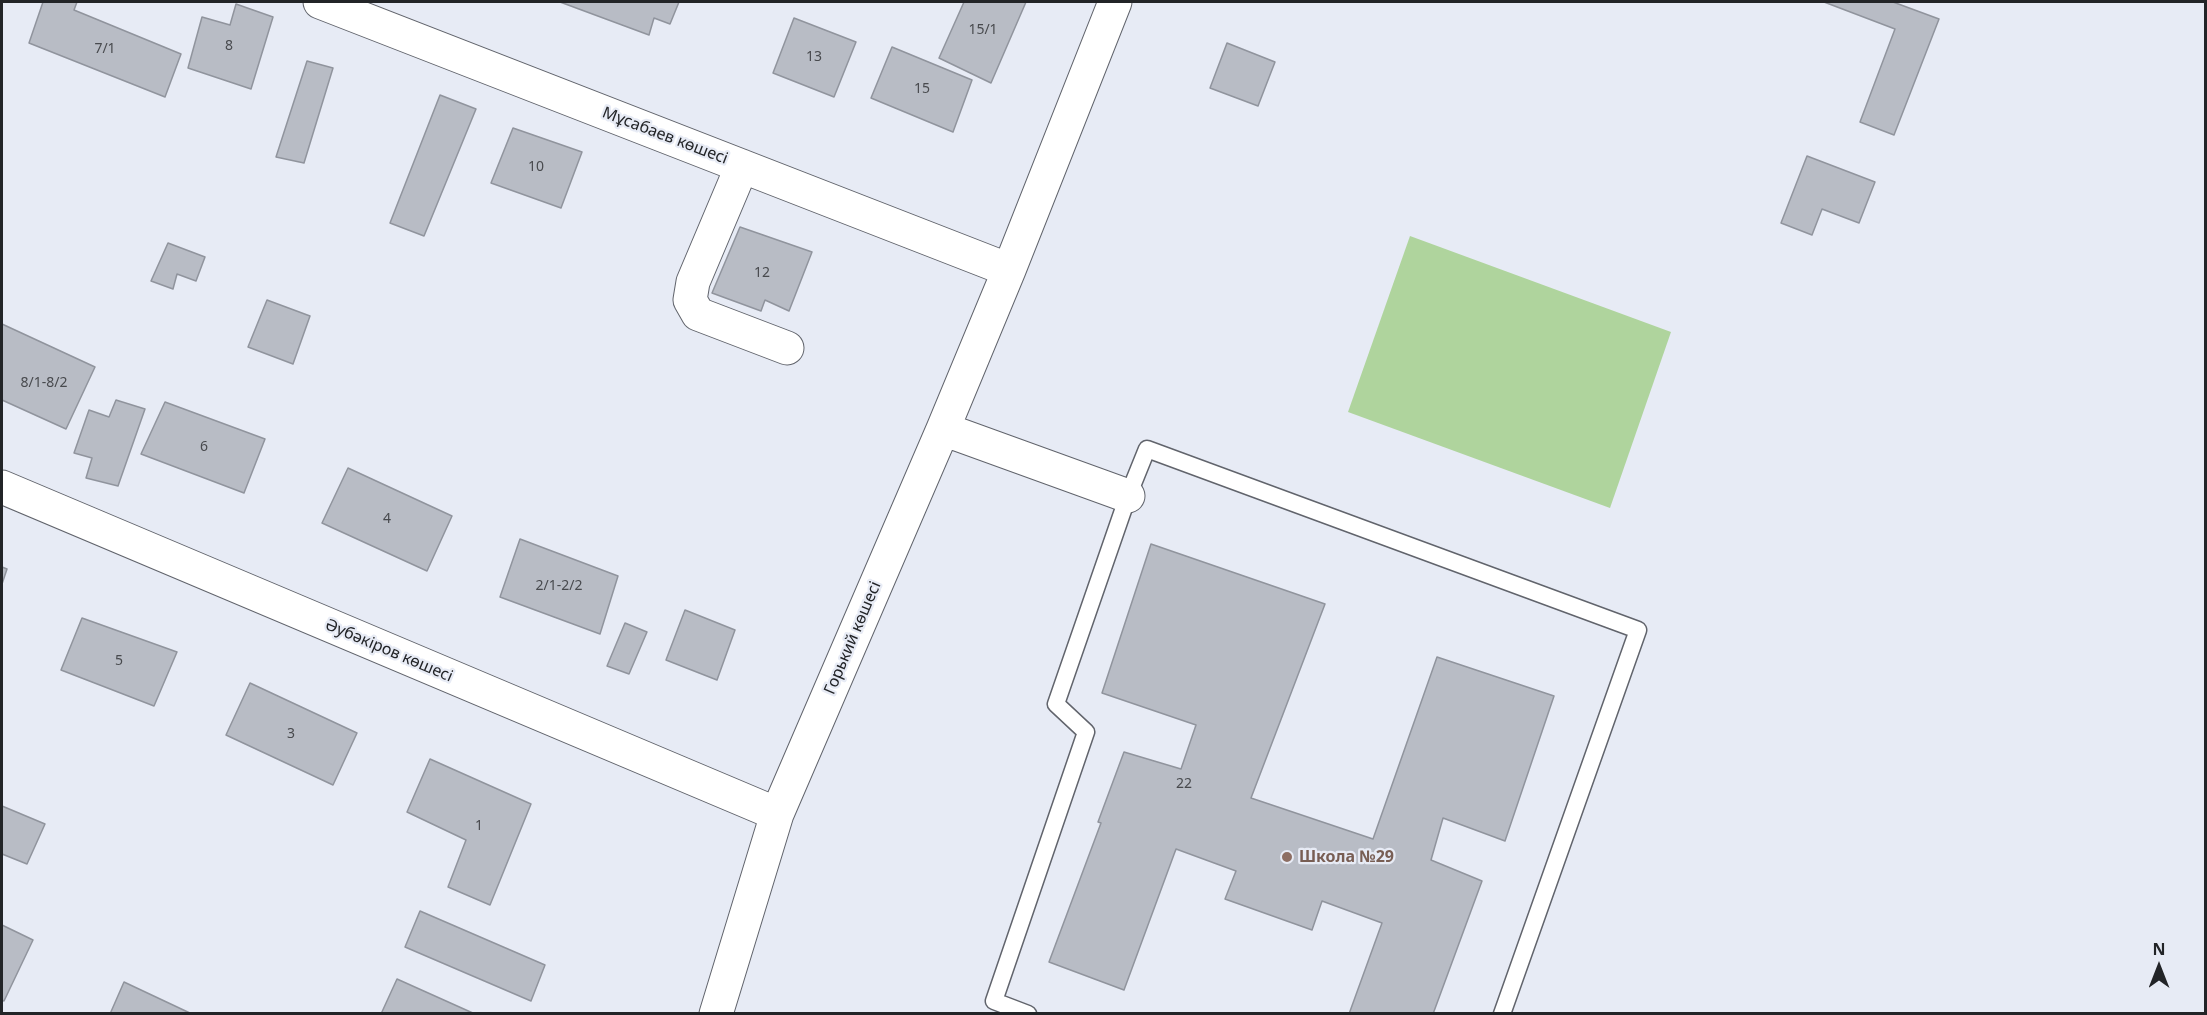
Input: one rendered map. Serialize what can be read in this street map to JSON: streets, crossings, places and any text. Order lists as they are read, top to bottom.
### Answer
{
  "streets": {
    "street": ["Мұсабаев көшесі", "Горький көшесі", "Әубәкіров көшесі"]
  },
  "crossings": [
    ["Мұсабаев көшесі", "Горький көшесі"],
    ["Горький көшесі", "Әубәкіров көшесі"]
  ],
  "places": ["Школа №29"],
  "house_numbers": [
    "15/1",
    "8",
    "7/1",
    "13",
    "15",
    "10",
    "12",
    "8/1-8/2",
    "6",
    "4",
    "2/1-2/2",
    "5",
    "3",
    "22",
    "1"
  ],
  "north": "top"
}
